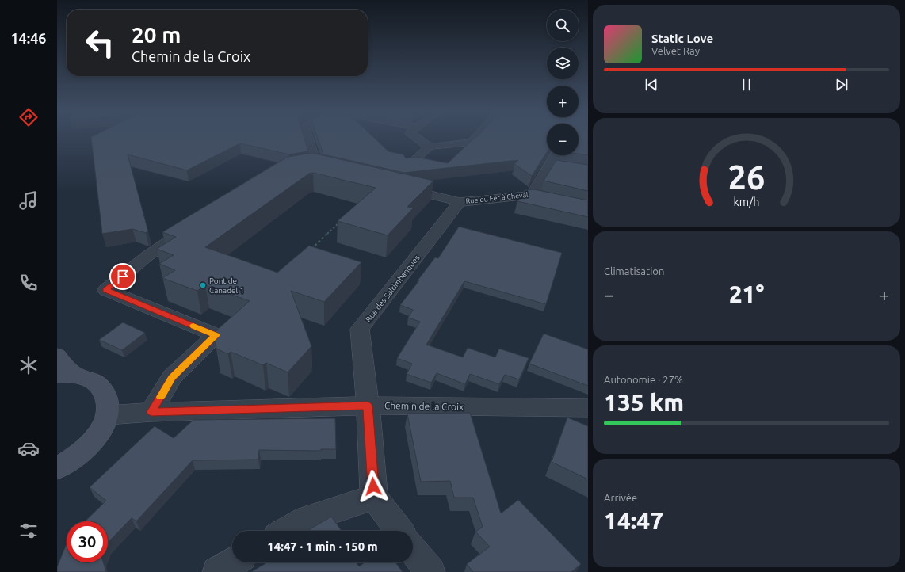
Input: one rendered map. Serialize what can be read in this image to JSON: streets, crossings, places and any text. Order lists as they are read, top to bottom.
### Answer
{
  "streets": {
    "street": ["Rue du Fer à Cheval", "Rue des Saltimbanques", "Chemin de la Croix"]
  },
  "crossings": [
    ["Rue du Fer à Cheval", "Rue des Saltimbanques"],
    ["Rue des Saltimbanques", "Chemin de la Croix"]
  ],
  "places": ["Pont de Canadel 1"],
  "page": {
    "tabs": "14:46",
    "map_buttons": ["+", "−"],
    "turn": ["20 m", "Chemin de la Croix"],
    "song": ["Static Love", "Velvet Ray"],
    "tile": [
      "Climatisation",
      ["Autonomie · 27%", "135 km"],
      ["Arrivée", "14:47"]
    ],
    "heat": ["−", "21°", "+"],
    "limit": "30",
    "trip": "14:47 · 1 min · 150 m",
    "gauge": ["26", "km/h"]
  }
}
